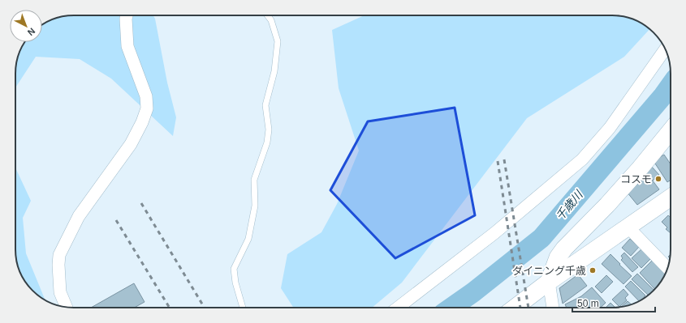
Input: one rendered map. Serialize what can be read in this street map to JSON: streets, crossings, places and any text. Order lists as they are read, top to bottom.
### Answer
{
  "water": ["千歳川"],
  "places": ["コスモ", "ダイニング千歳"],
  "scale_bar": "50 m",
  "north": "bottom right"
}
